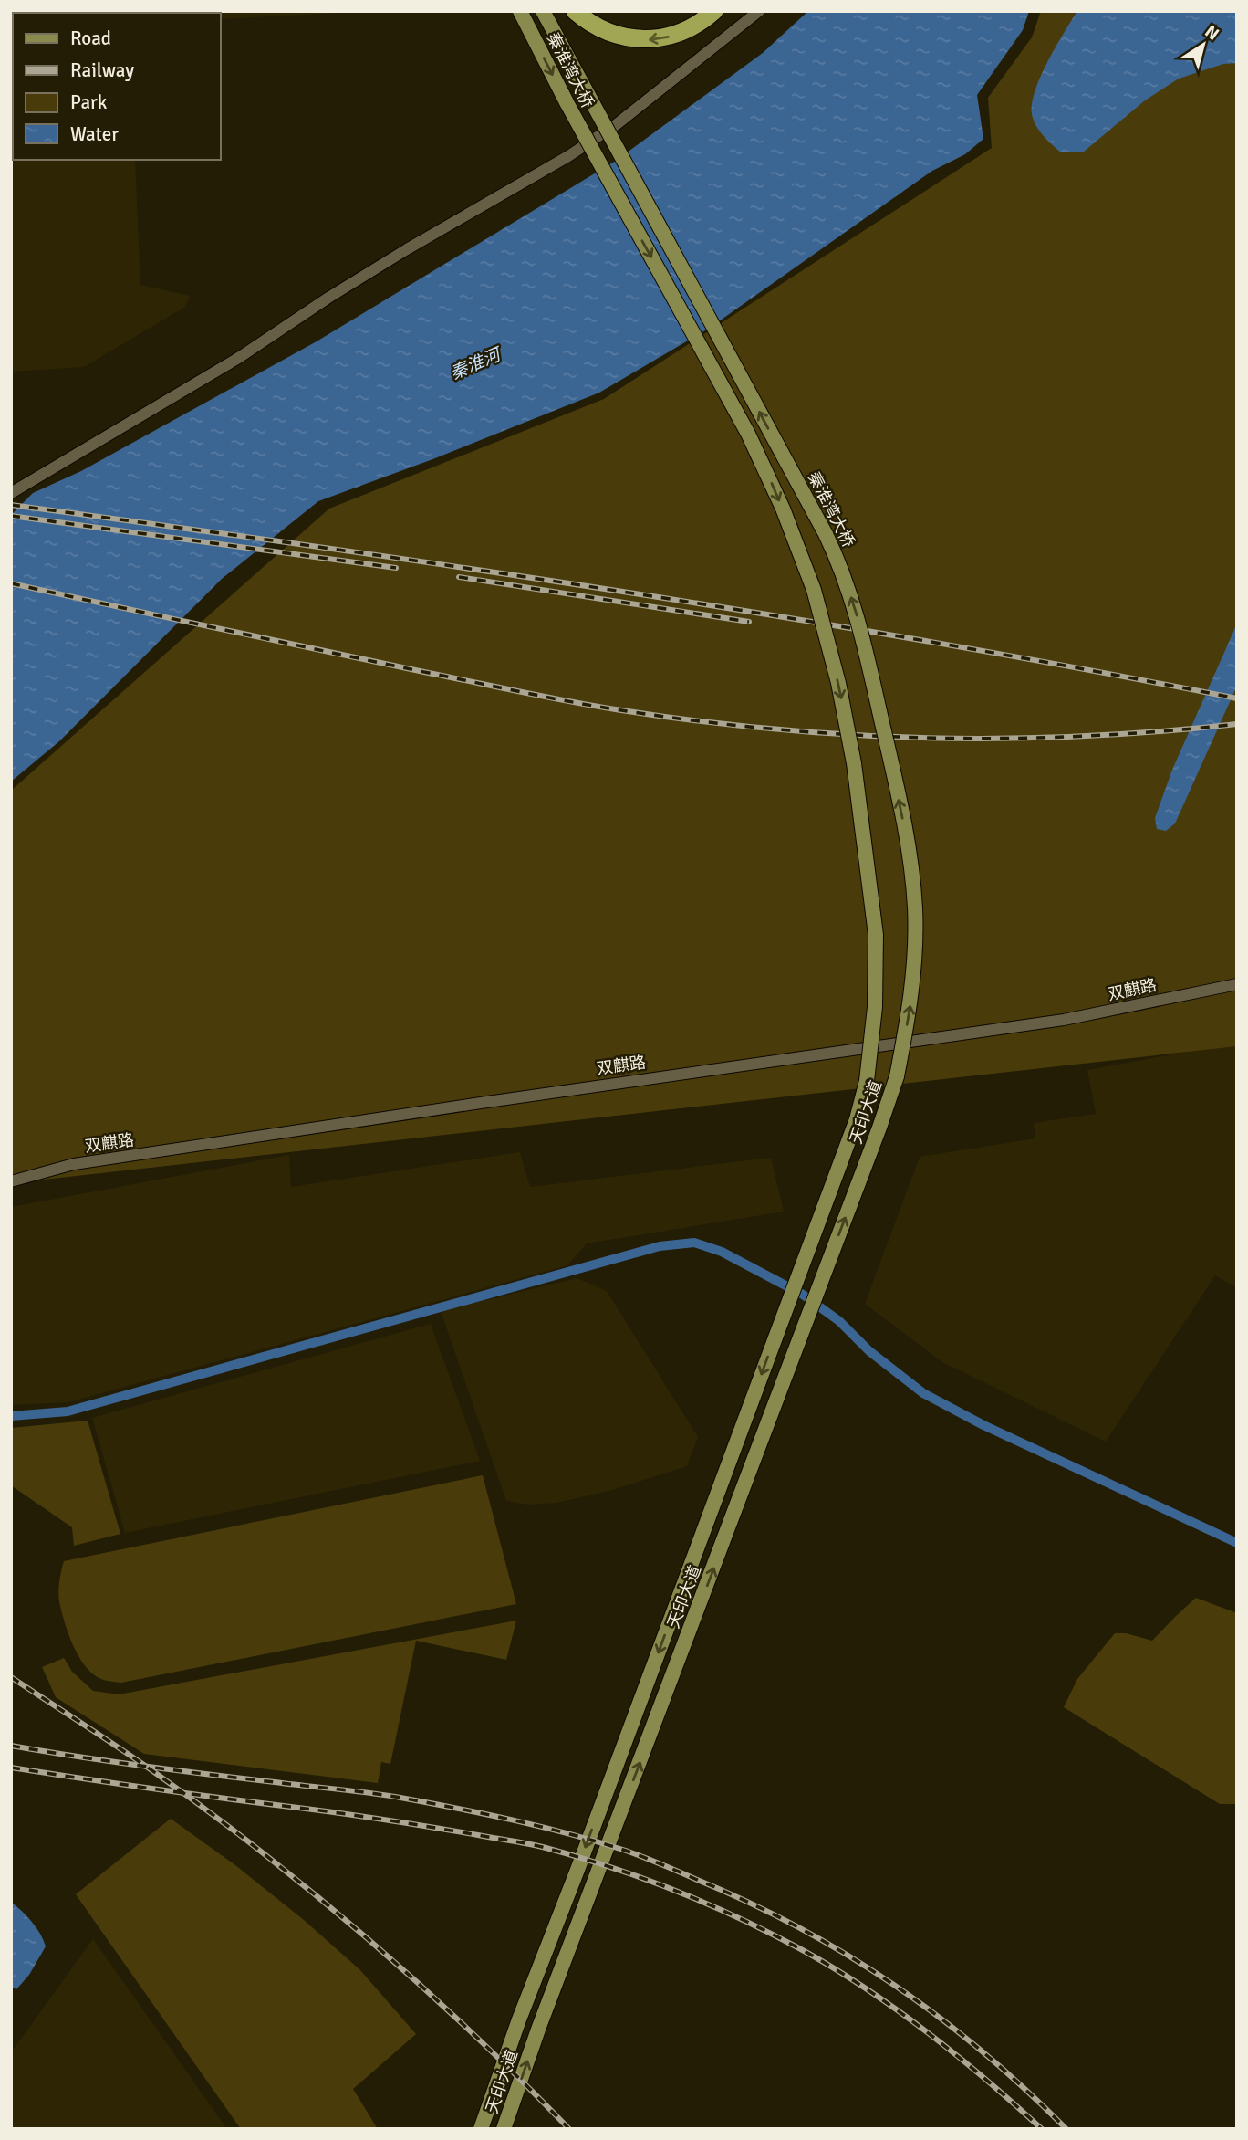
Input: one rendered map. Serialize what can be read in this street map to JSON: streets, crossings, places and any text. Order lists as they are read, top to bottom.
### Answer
{
  "streets": {
    "main road": ["秦淮湾大桥", "天印大道"],
    "street": ["双麒路"]
  },
  "crossings": [
    ["秦淮湾大桥", "天印大道"]
  ],
  "water": ["秦淮河"],
  "legend": [
    "Road",
    "Railway",
    "Park",
    "Water"
  ],
  "north": "top right"
}
